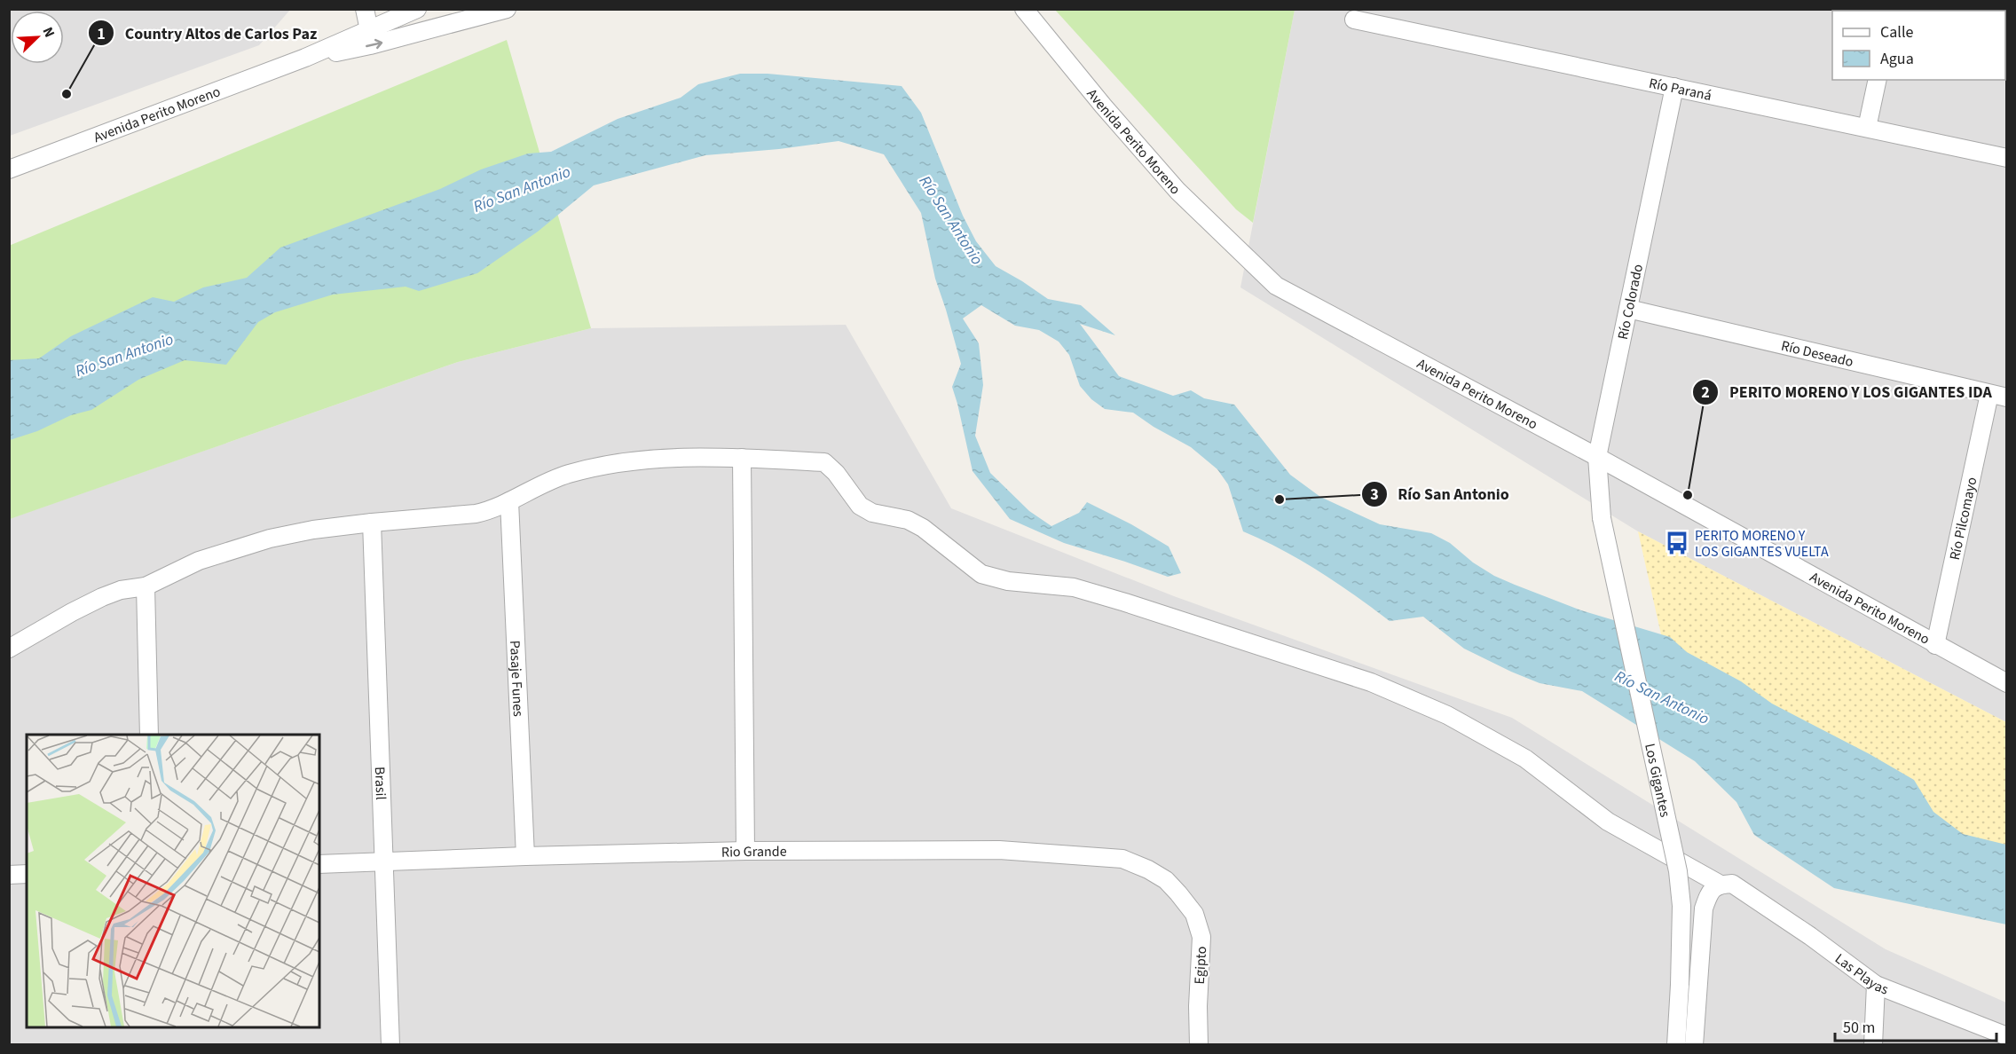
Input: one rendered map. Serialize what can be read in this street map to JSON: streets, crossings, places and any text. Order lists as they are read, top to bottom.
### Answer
{
  "streets": {
    "street": [
      "Río Paraná",
      "Avenida Perito Moreno",
      "Río Colorado",
      "Río Deseado",
      "Río Pilcomayo",
      "Pasaje Funes",
      "Los Gigantes",
      "Brasil",
      "Rio Grande",
      "Egipto",
      "Las Playas"
    ]
  },
  "crossings": [
    ["Río Paraná", "Río Colorado"],
    ["Avenida Perito Moreno", "Río Colorado"],
    ["Avenida Perito Moreno", "Río Pilcomayo"],
    ["Río Colorado", "Río Deseado"],
    ["Río Colorado", "Los Gigantes"],
    ["Río Deseado", "Río Pilcomayo"],
    ["Pasaje Funes", "Rio Grande"],
    ["Pasaje Funes", "Las Playas"],
    ["Brasil", "Rio Grande"],
    ["Brasil", "Las Playas"],
    ["Rio Grande", "Egipto"]
  ],
  "water": ["Río San Antonio"],
  "places": {
    "other": ["Country Altos de Carlos Paz", "PERITO MORENO Y LOS GIGANTES IDA", "Río San Antonio"],
    "bus stop": ["PERITO MORENO Y LOS GIGANTES VUELTA"]
  },
  "legend": ["Calle", "Agua"],
  "scale_bar": "50 m",
  "north": "top right"
}
